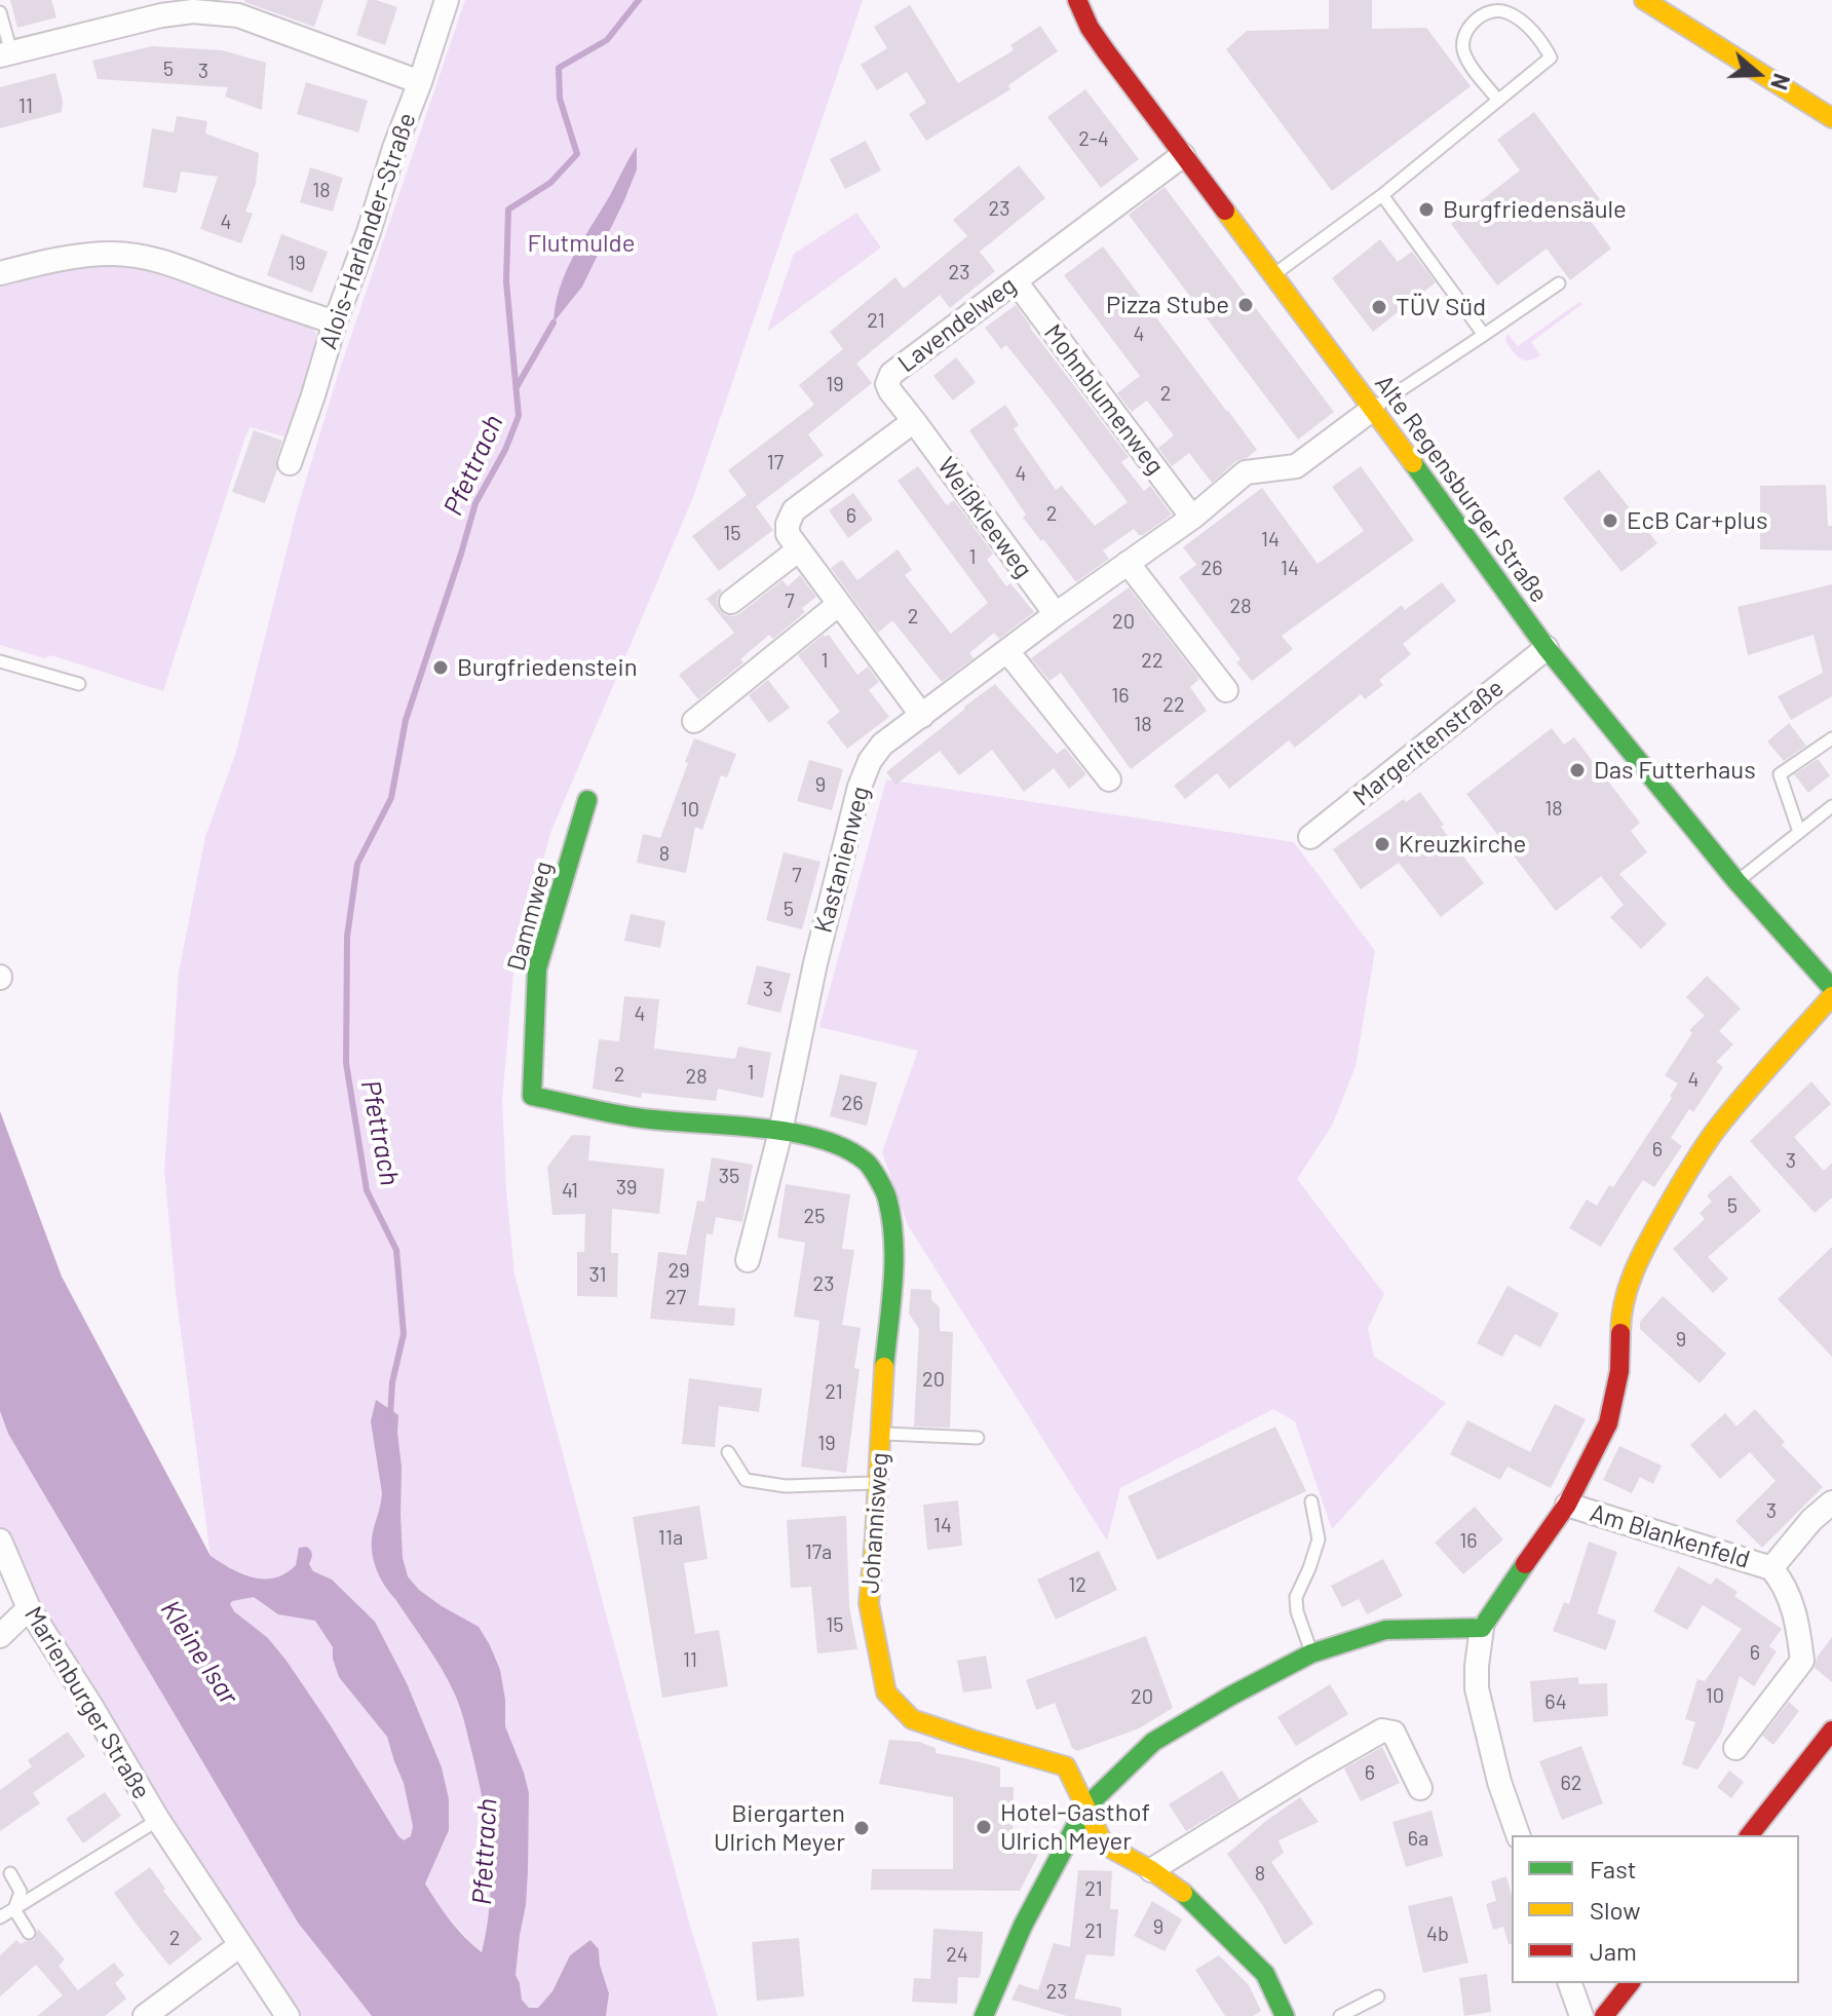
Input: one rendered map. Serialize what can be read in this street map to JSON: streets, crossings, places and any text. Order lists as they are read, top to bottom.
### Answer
{
  "streets": {
    "main road": ["Alte Regensburger Straße", "Dammweg", "Johannisweg"],
    "street": [
      "Alois-Harlander-Straße",
      "Lavendelweg",
      "Mohnblumenweg",
      "Weißkleeweg",
      "Margeritenstraße",
      "Kastanienweg",
      "Am Blankenfeld",
      "Marienburger Straße"
    ]
  },
  "crossings": [
    ["Lavendelweg", "Mohnblumenweg"],
    ["Lavendelweg", "Alte Regensburger Straße"],
    ["Lavendelweg", "Weißkleeweg"],
    ["Mohnblumenweg", "Kastanienweg"],
    ["Alte Regensburger Straße", "Margeritenstraße"],
    ["Alte Regensburger Straße", "Kastanienweg"],
    ["Weißkleeweg", "Kastanienweg"],
    ["Kastanienweg", "Johannisweg"],
    ["Dammweg", "Johannisweg"]
  ],
  "water": ["Pfettrach", "Kleine Isar"],
  "parks": ["Flutmulde"],
  "places": [
    "Burgfriedensäule",
    "Pizza Stube",
    "TÜV Süd",
    "EcB Car+plus",
    "Burgfriedenstein",
    "Das Futterhaus",
    "Kreuzkirche",
    "Hotel-Gasthof Ulrich Meyer",
    "Biergarten Ulrich Meyer"
  ],
  "house_numbers": [
    "5",
    "3",
    "11",
    "2-4",
    "18",
    "23",
    "4",
    "19",
    "23",
    "21",
    "4",
    "19",
    "2",
    "17",
    "4",
    "2",
    "6",
    "15",
    "14",
    "1",
    "26",
    "14",
    "7",
    "28",
    "2",
    "20",
    "1",
    "22",
    "16",
    "22",
    "18",
    "9",
    "18",
    "10",
    "8",
    "7",
    "5",
    "3",
    "4",
    "1",
    "2",
    "28",
    "4",
    "26",
    "6",
    "3",
    "35",
    "39",
    "41",
    "5",
    "25",
    "29",
    "31",
    "23",
    "27",
    "9",
    "20",
    "21",
    "19",
    "3",
    "14",
    "11a",
    "16",
    "17a",
    "12",
    "15",
    "6",
    "11",
    "10",
    "20",
    "64",
    "6",
    "62",
    "6a",
    "8",
    "21",
    "9",
    "21",
    "4b",
    "2",
    "24",
    "23"
  ],
  "legend": ["Fast", "Slow", "Jam"],
  "north": "right"
}
